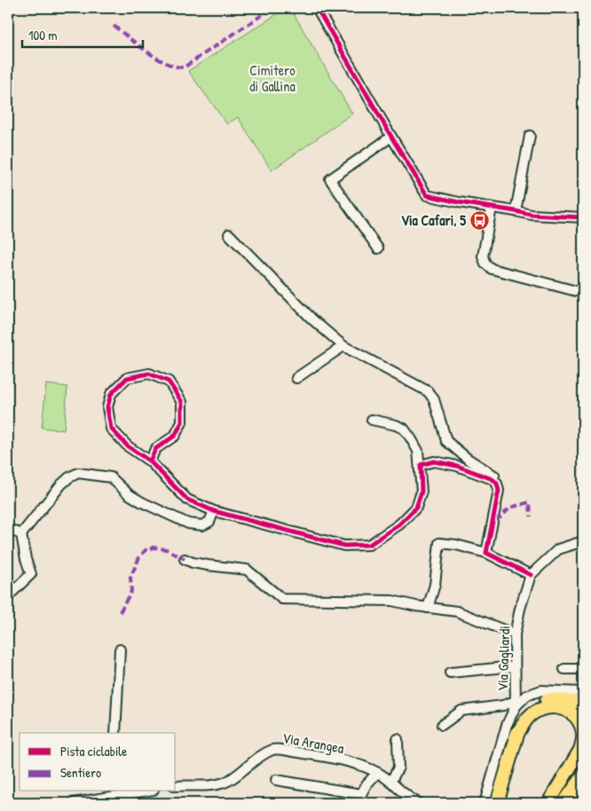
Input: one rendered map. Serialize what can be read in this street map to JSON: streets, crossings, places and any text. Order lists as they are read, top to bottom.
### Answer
{
  "streets": {
    "street": ["Via Gagliardi", "Via Arangea"]
  },
  "parks": ["Cimitero di Gallina"],
  "places": {
    "bus stop": ["Via Cafari, 5"]
  },
  "legend": ["Pista ciclabile", "Sentiero"],
  "scale_bar": "100 m"
}
